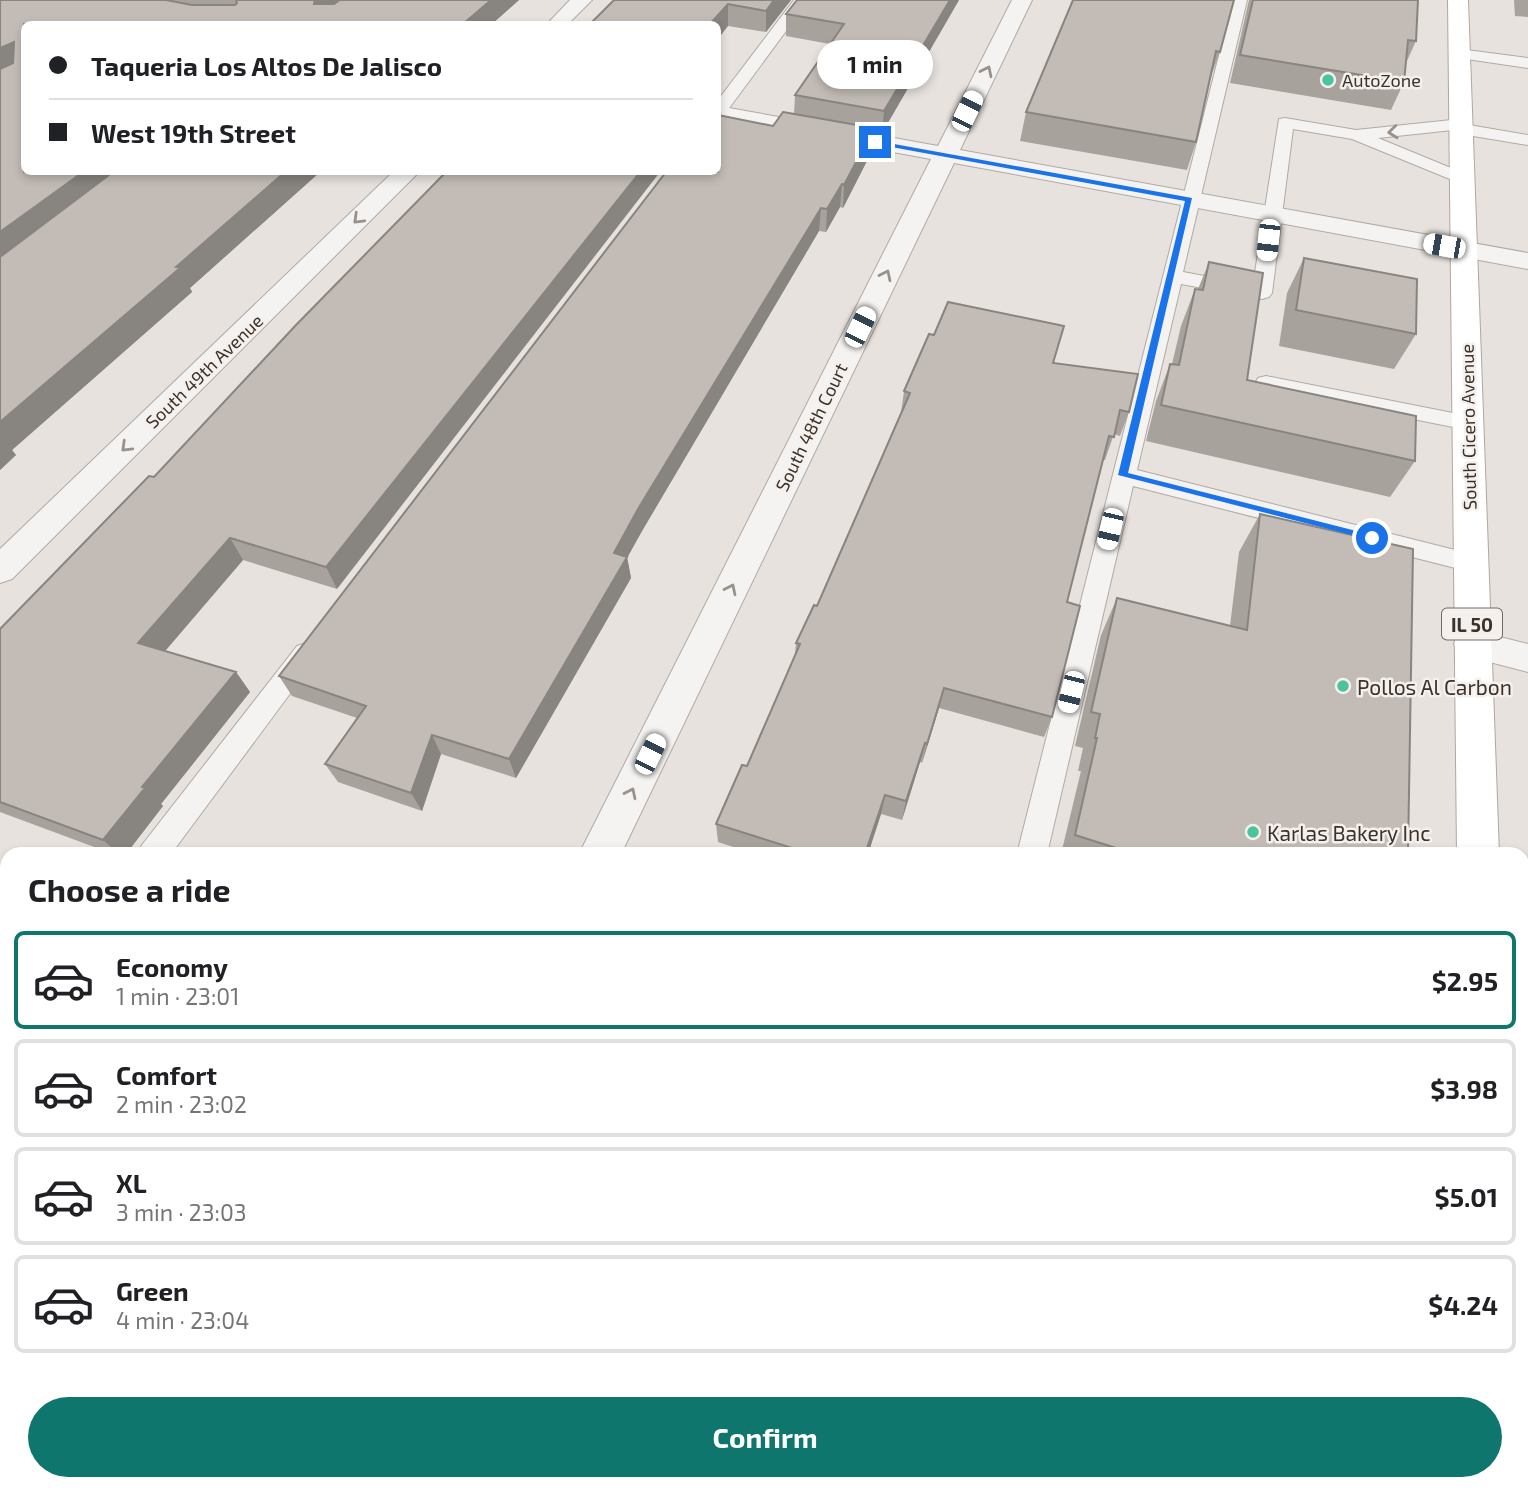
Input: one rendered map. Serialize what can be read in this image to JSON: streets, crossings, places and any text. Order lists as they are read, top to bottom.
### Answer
{
  "streets": {
    "main road": ["South Cicero Avenue", "IL 50"],
    "street": ["South 49th Avenue", "South 48th Court"]
  },
  "one_way": ["South 49th Avenue", "South 48th Court"],
  "places": ["AutoZone", "Pollos Al Carbon", "Karlas Bakery Inc"],
  "page": {
    "banner": ["Taqueria Los Altos De Jalisco", "West 19th Street"],
    "bubble": "1 min",
    "heading": "Choose a ride",
    "list": [
      {
        "name": "Economy",
        "note": "1 min · 23:01",
        "value": "$2.95"
      },
      {
        "name": "Comfort",
        "note": "2 min · 23:02",
        "value": "$3.98"
      },
      {
        "name": "XL",
        "note": "3 min · 23:03",
        "value": "$5.01"
      },
      {
        "name": "Green",
        "note": "4 min · 23:04",
        "value": "$4.24"
      }
    ],
    "buttons": "Confirm"
  }
}
